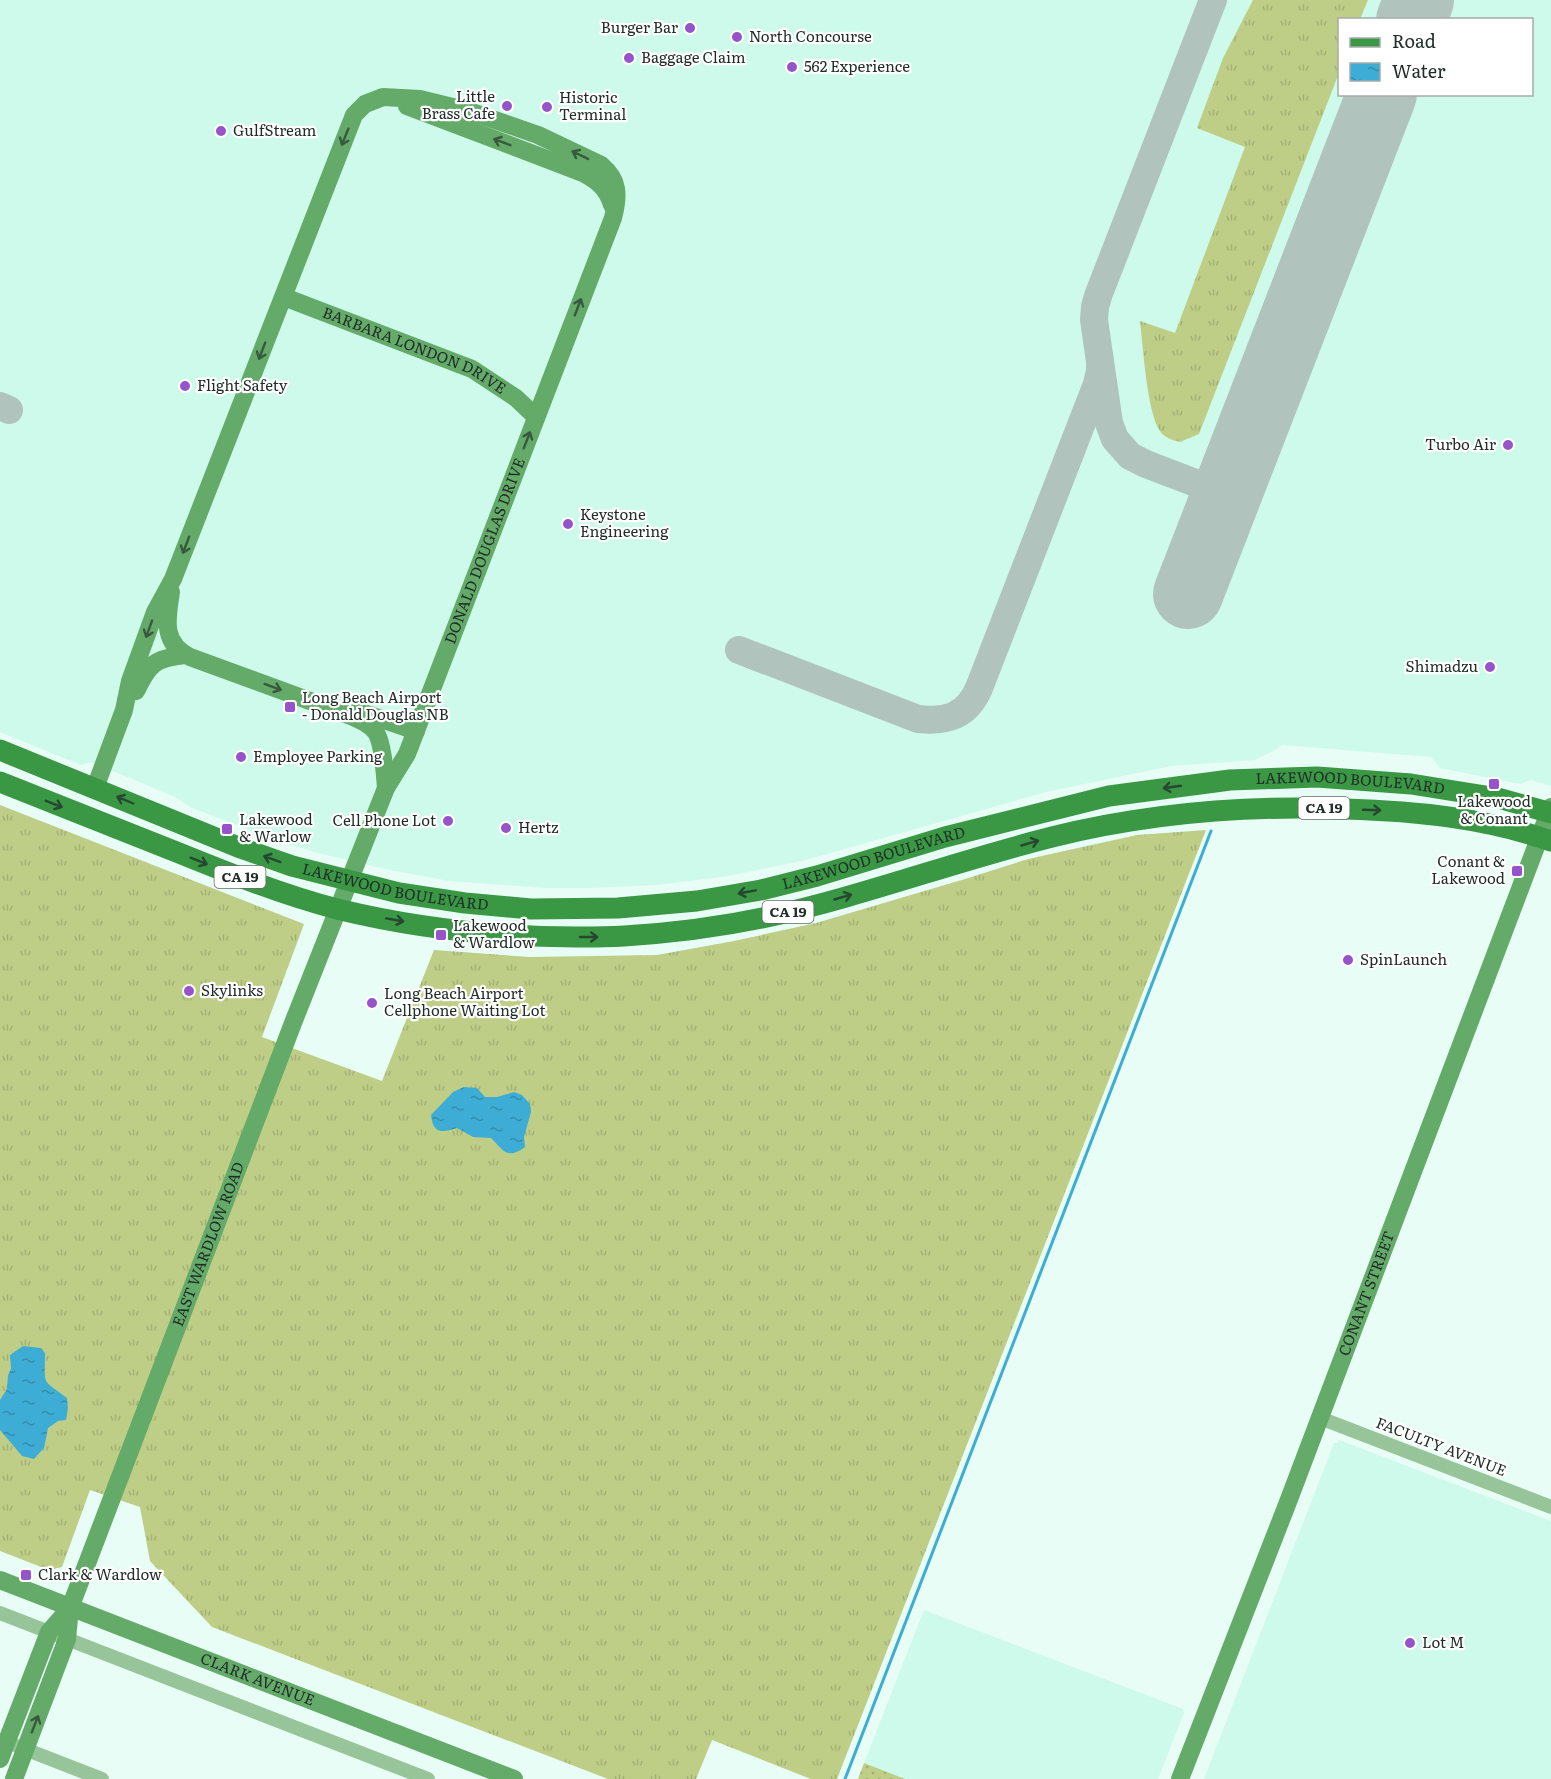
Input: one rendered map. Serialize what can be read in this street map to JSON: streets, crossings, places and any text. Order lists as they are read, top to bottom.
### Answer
{
  "streets": {
    "main road": ["LAKEWOOD BOULEVARD", "CA 19"],
    "street": [
      "BARBARA LONDON DRIVE",
      "DONALD DOUGLAS DRIVE",
      "EAST WARDLOW ROAD",
      "CONANT STREET",
      "FACULTY AVENUE",
      "CLARK AVENUE"
    ]
  },
  "crossings": [
    ["BARBARA LONDON DRIVE", "DONALD DOUGLAS DRIVE"],
    ["DONALD DOUGLAS DRIVE", "LAKEWOOD BOULEVARD"],
    ["DONALD DOUGLAS DRIVE", "EAST WARDLOW ROAD"],
    ["LAKEWOOD BOULEVARD", "EAST WARDLOW ROAD"],
    ["LAKEWOOD BOULEVARD", "CONANT STREET"],
    ["EAST WARDLOW ROAD", "CLARK AVENUE"],
    ["CONANT STREET", "FACULTY AVENUE"]
  ],
  "places": {
    "other": [
      "Burger Bar",
      "North Concourse",
      "Baggage Claim",
      "562 Experience",
      "Little Brass Cafe",
      "Historic Terminal",
      "GulfStream",
      "Flight Safety",
      "Turbo Air",
      "Keystone Engineering",
      "Shimadzu",
      "Employee Parking",
      "Cell Phone Lot",
      "Hertz",
      "SpinLaunch",
      "Skylinks",
      "Long Beach Airport Cellphone Waiting Lot",
      "Lot M"
    ],
    "transit": [
      "Long Beach Airport - Donald Douglas NB",
      "Lakewood & Conant",
      "Lakewood & Warlow",
      "Conant & Lakewood",
      "Lakewood & Wardlow",
      "Clark & Wardlow"
    ]
  },
  "legend": ["Road", "Water"]
}
